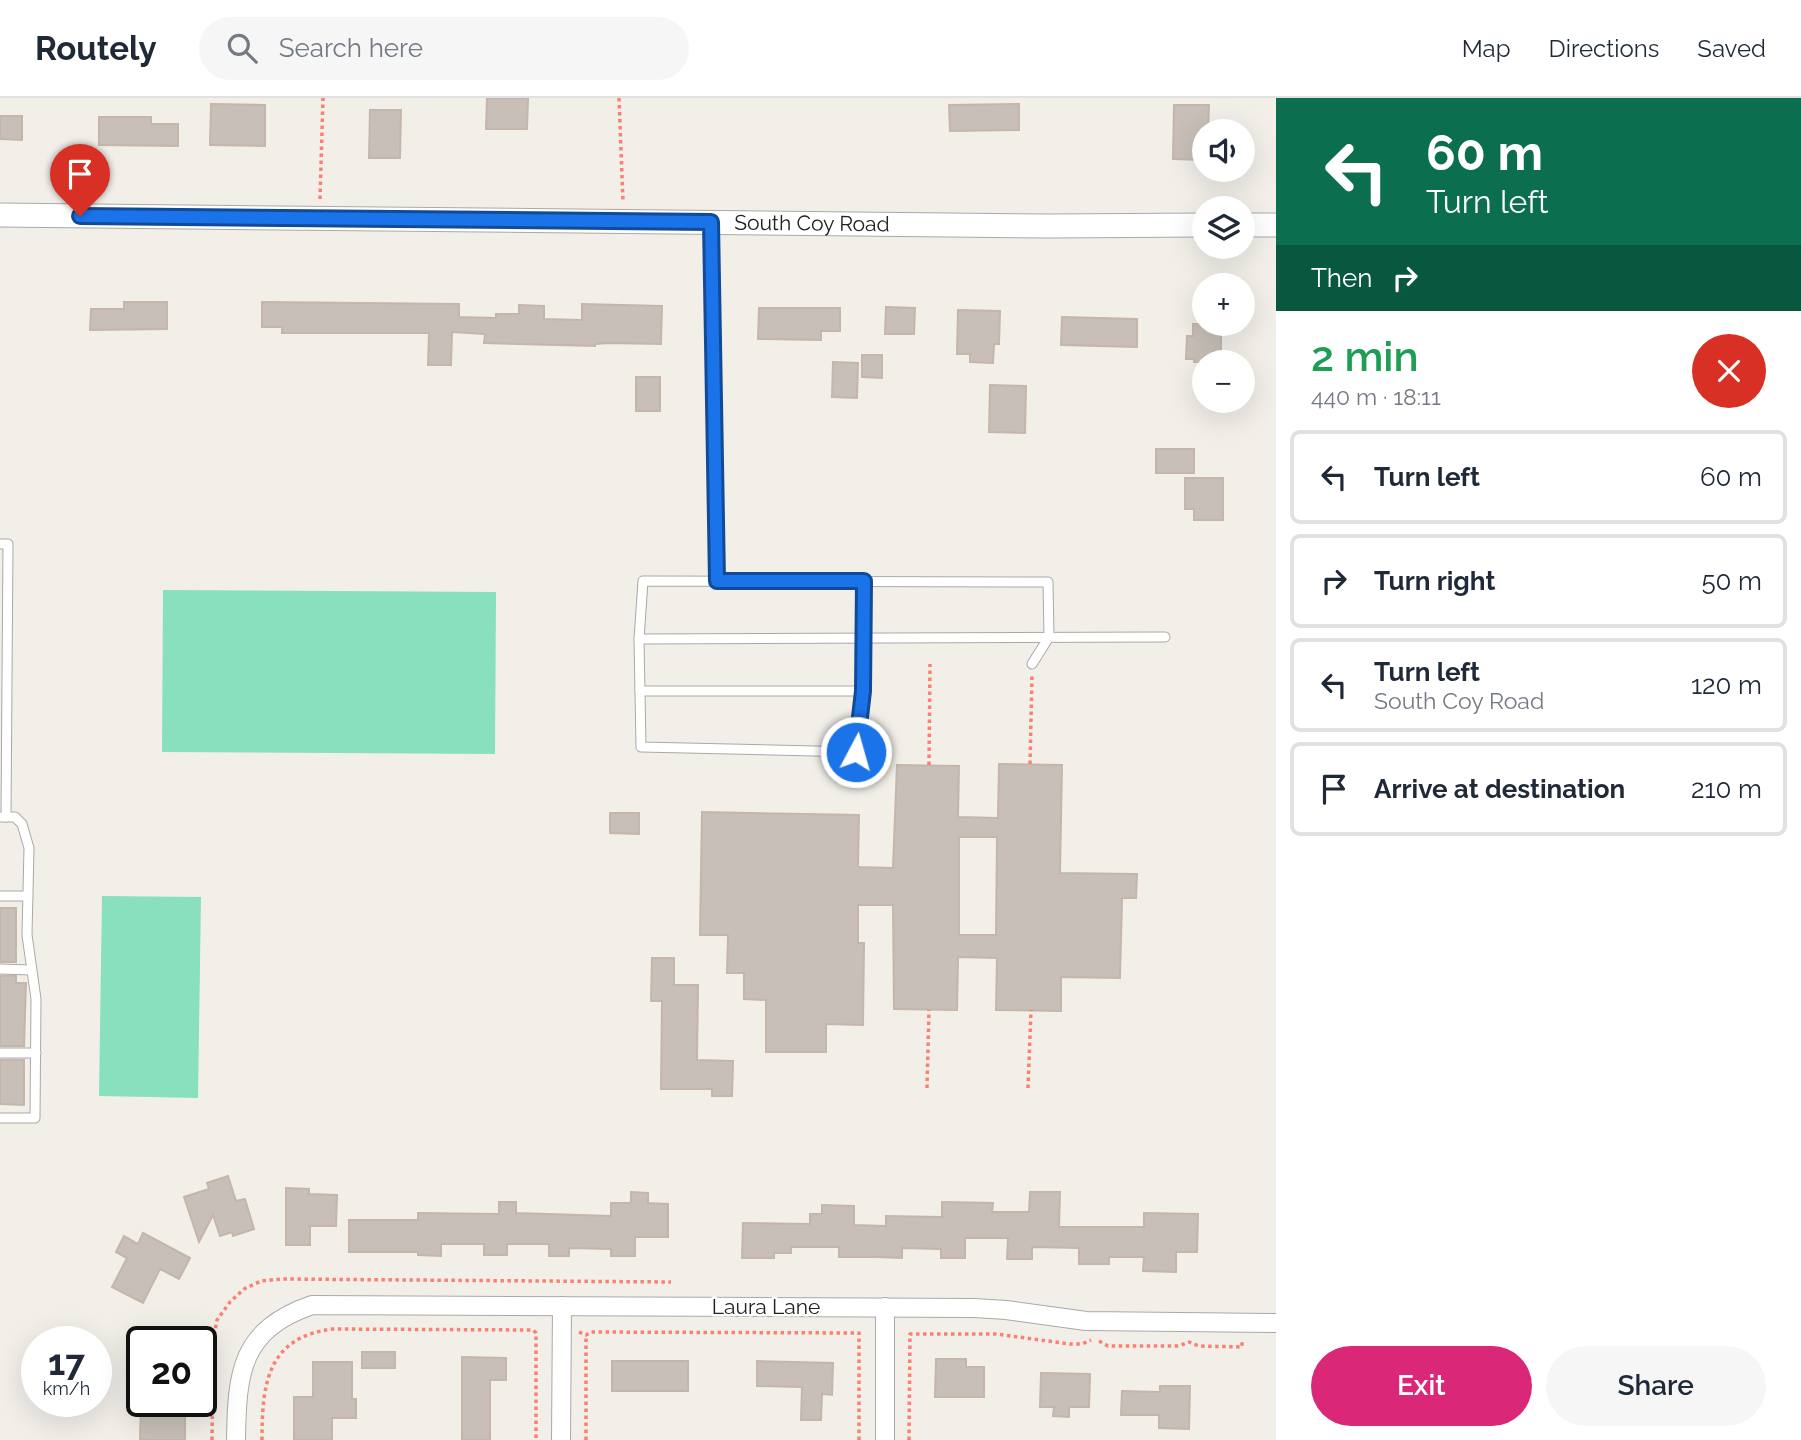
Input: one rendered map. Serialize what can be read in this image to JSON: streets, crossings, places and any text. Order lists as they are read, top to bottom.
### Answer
{
  "streets": {
    "street": ["South Coy Road", "Laura Lane"]
  },
  "page": {
    "header": "Routely",
    "search": "Search here",
    "nav": ["Map", "Directions", "Saved"],
    "turn": ["60 m", "Turn left"],
    "map_buttons": ["+", "−"],
    "then": "Then",
    "heading": ["2 min", "440 m · 18:11"],
    "list": [
      {
        "name": "Turn left",
        "value": "60 m"
      },
      {
        "name": "Turn right",
        "value": "50 m"
      },
      {
        "name": "Turn left",
        "note": "South Coy Road",
        "value": "120 m"
      },
      {
        "name": "Arrive at destination",
        "value": "210 m"
      }
    ],
    "speed": "17 km/h",
    "limit": "20",
    "buttons": ["Exit", "Share"]
  }
}
